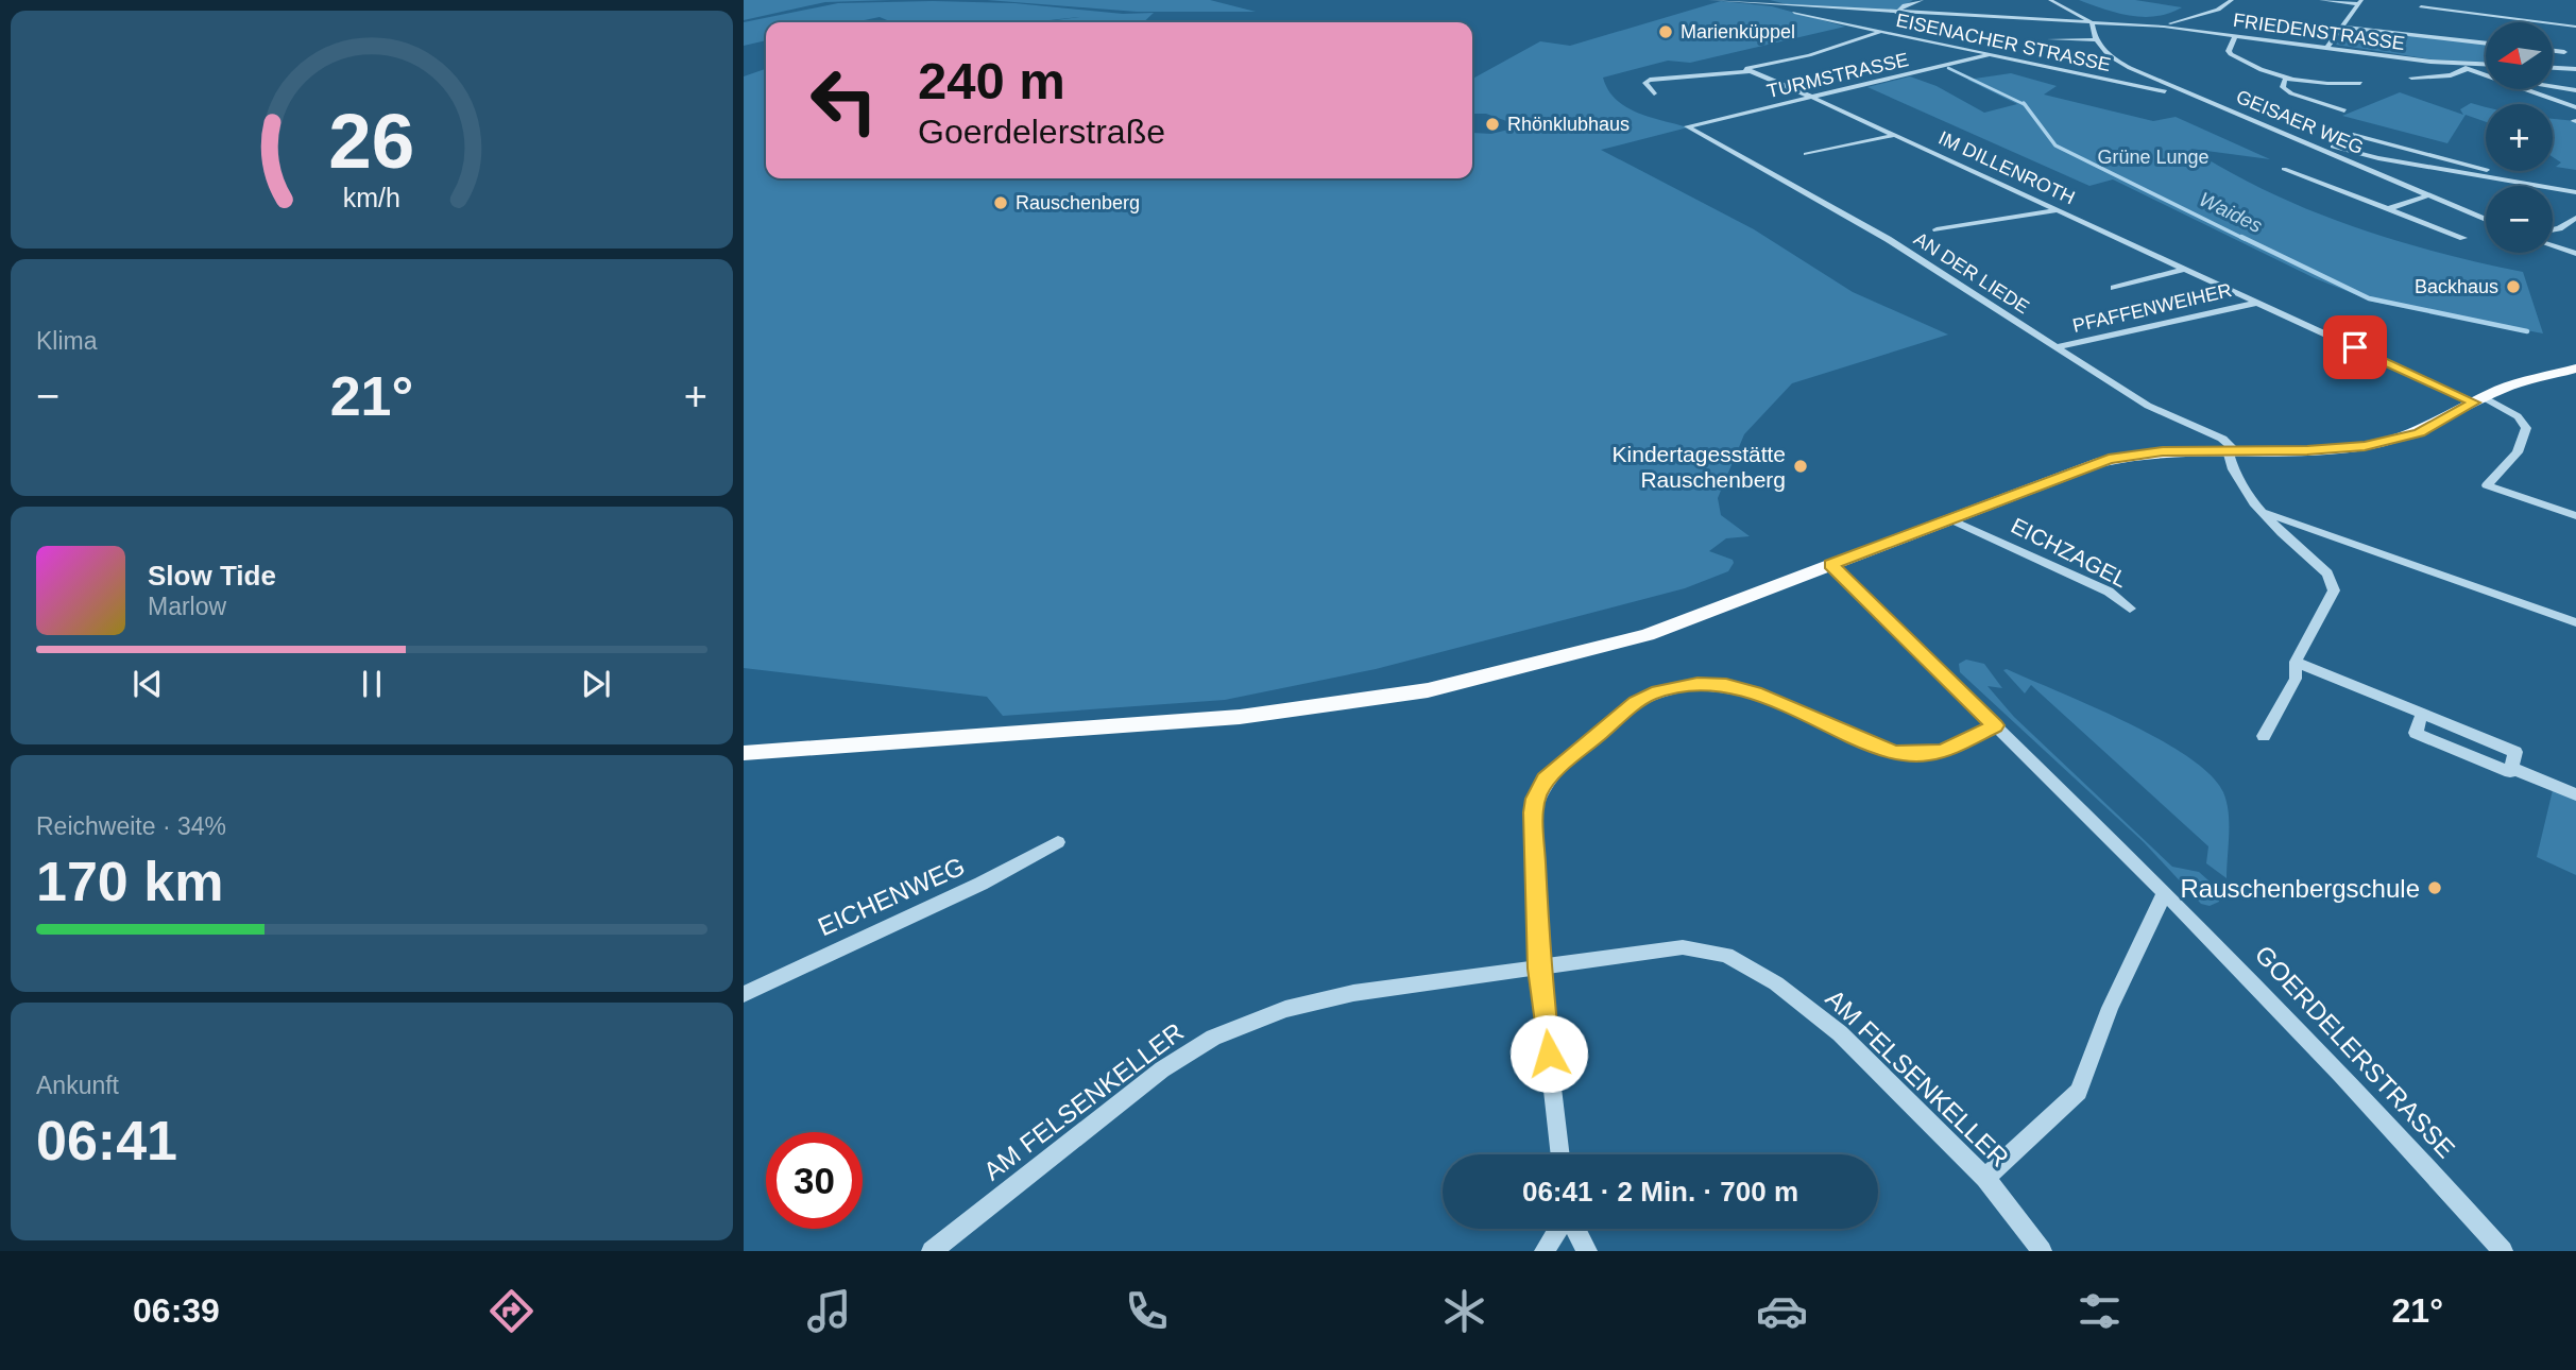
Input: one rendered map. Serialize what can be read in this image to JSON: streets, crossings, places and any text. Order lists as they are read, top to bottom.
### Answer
{
  "streets": {
    "main road": ["EICHZAGEL"],
    "street": [
      "FRIEDENSTRASSE",
      "EISENACHER STRASSE",
      "TURMSTRASSE",
      "GEISAER WEG",
      "IM DILLENROTH",
      "AN DER LIEDE",
      "PFAFFENWEIHER",
      "EICHENWEG",
      "GOERDELERSTRASSE",
      "AM FELSENKELLER"
    ]
  },
  "crossings": [
    ["FRIEDENSTRASSE", "EISENACHER STRASSE"],
    ["EISENACHER STRASSE", "TURMSTRASSE"],
    ["EISENACHER STRASSE", "GEISAER WEG"],
    ["TURMSTRASSE", "IM DILLENROTH"],
    ["TURMSTRASSE", "AN DER LIEDE"],
    ["IM DILLENROTH", "PFAFFENWEIHER"],
    ["IM DILLENROTH", "EICHZAGEL"],
    ["AN DER LIEDE", "PFAFFENWEIHER"],
    ["AN DER LIEDE", "EICHZAGEL"],
    ["EICHZAGEL", "GOERDELERSTRASSE"]
  ],
  "water": ["Waides"],
  "parks": ["Grüne Lunge"],
  "places": [
    "Marienküppel",
    "Rhönklubhaus",
    "Rauschenberg",
    "Backhaus",
    "Kindertagesstätte Rauschenberg",
    "Rauschenbergschule"
  ],
  "north": "left",
  "page": {
    "map_buttons": ["+", "−"],
    "turn": ["240 m", "Goerdelerstraße"],
    "tile": [
      "Klima",
      ["Reichweite · 34%", "170 km"],
      ["Ankunft", "06:41"]
    ],
    "heat": ["−", "21°", "+"],
    "song": ["Slow Tide", "Marlow"],
    "limit": "30",
    "trip": "06:41 · 2 Min. · 700 m",
    "tabs": ["06:39", "21°"],
    "gauge": ["26", "km/h"]
  }
}
